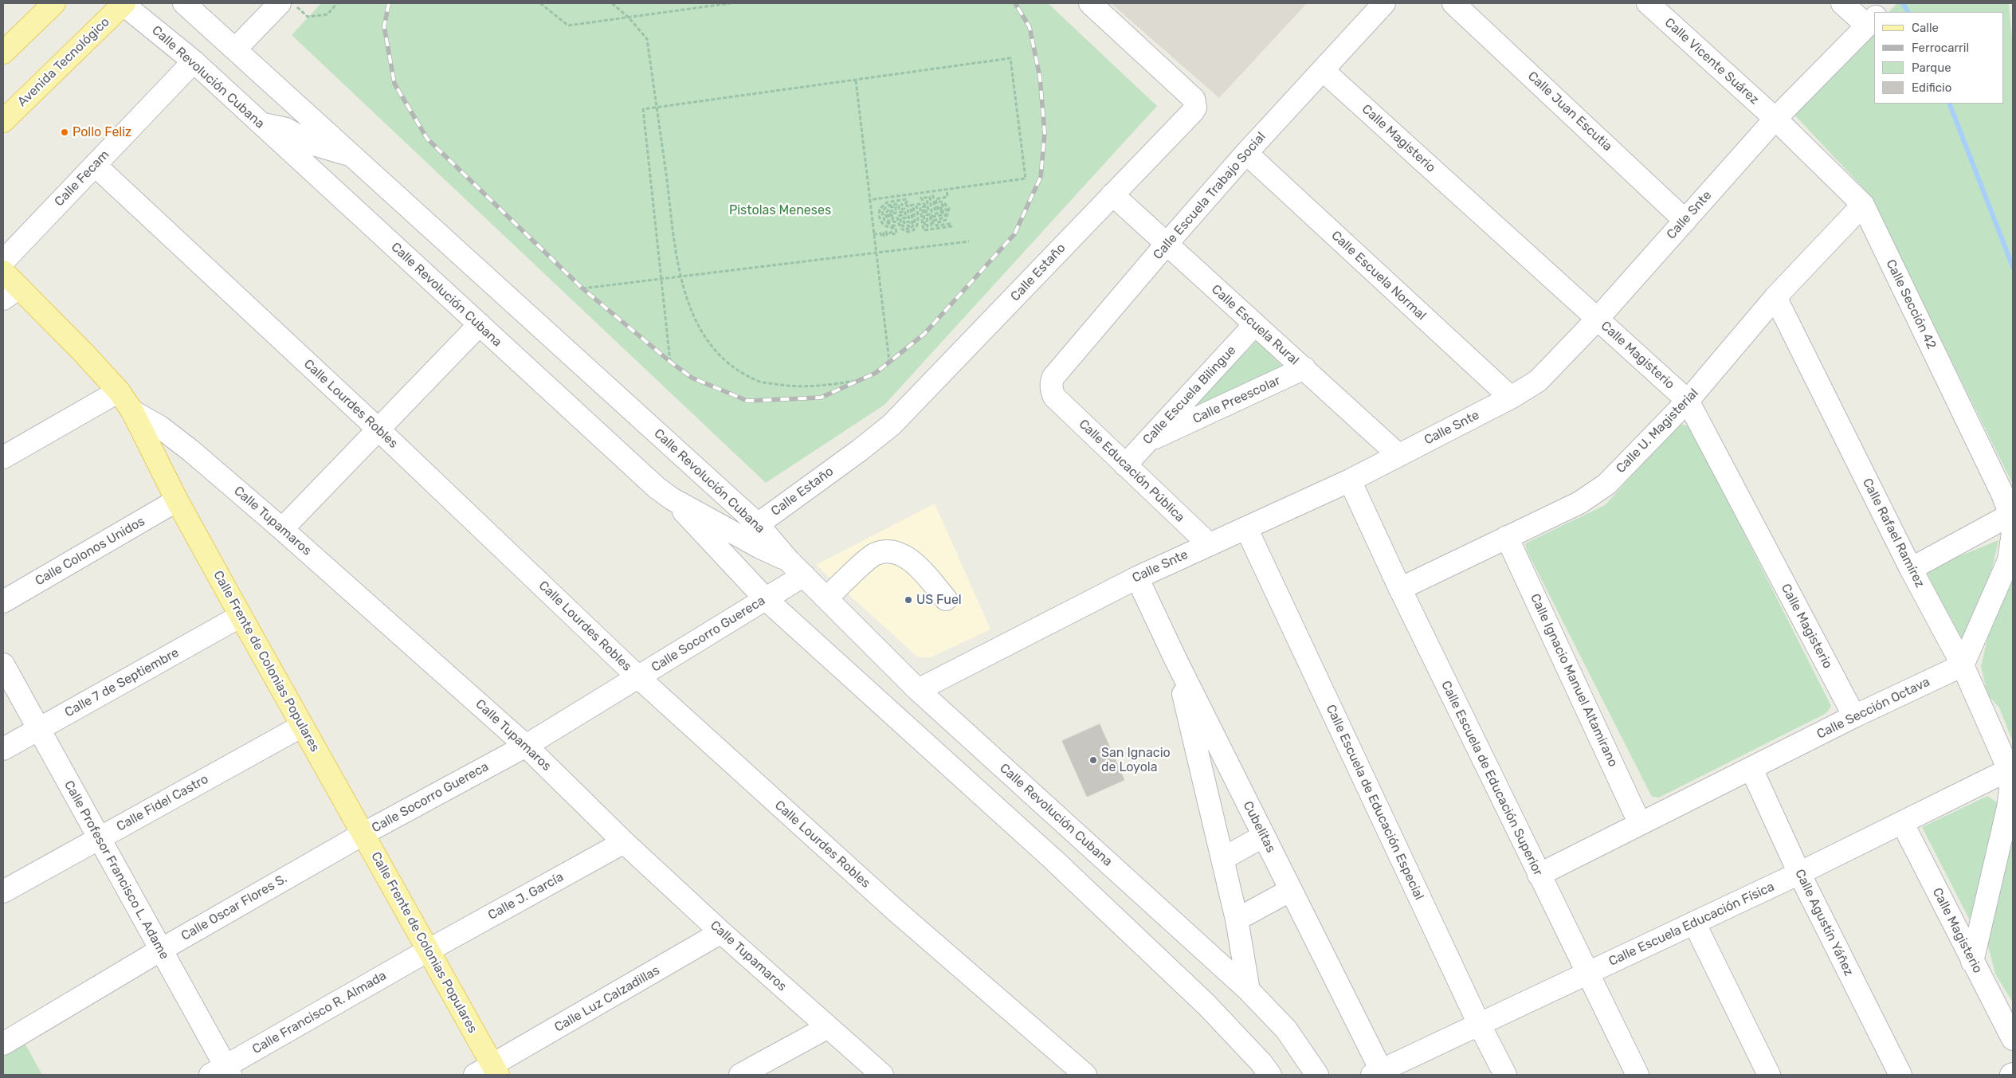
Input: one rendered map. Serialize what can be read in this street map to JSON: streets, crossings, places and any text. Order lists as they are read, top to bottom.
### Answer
{
  "streets": {
    "main road": ["Avenida Tecnológico", "Calle Frente de Colonias Populares"],
    "street": [
      "Calle Vicente Suárez",
      "Calle Revolución Cubana",
      "Calle Juan Escutia",
      "Calle Magisterio",
      "Calle Fecam",
      "Calle Escuela Trabajo Social",
      "Calle Snte",
      "Calle Estaño",
      "Calle Escuela Normal",
      "Calle Sección 42",
      "Calle Escuela Rural",
      "Calle Escuela Bilingue",
      "Calle Preescolar",
      "Calle Lourdes Robles",
      "Calle U. Magisterial",
      "Calle Educación Pública",
      "Calle Tupamaros",
      "Calle Rafael Ramírez",
      "Calle Colonos Unidos",
      "Calle Socorro Guereca",
      "Calle Ignacio Manuel Altamirano",
      "Calle 7 de Septiembre",
      "Calle Sección Octava",
      "Calle Escuela de Educación Superior",
      "Calle Escuela de Educación Especial",
      "Calle Fidel Castro",
      "Cubelitas",
      "Calle Profesor Francisco L. Adame",
      "Calle J. García",
      "Calle Oscar Flores S.",
      "Calle Agustín Yáñez",
      "Calle Escuela Educación Física",
      "Calle Luz Calzadillas",
      "Calle Francisco R. Almada"
    ]
  },
  "crossings": [
    ["Calle Vicente Suárez", "Calle Snte"],
    ["Calle Vicente Suárez", "Calle Sección 42"],
    ["Avenida Tecnológico", "Calle Revolución Cubana"],
    ["Calle Revolución Cubana", "Calle Fecam"],
    ["Calle Revolución Cubana", "Calle Snte"],
    ["Calle Revolución Cubana", "Calle Estaño"],
    ["Calle Revolución Cubana", "Calle Socorro Guereca"],
    ["Calle Juan Escutia", "Calle Snte"],
    ["Calle Magisterio", "Calle Escuela Trabajo Social"],
    ["Calle Magisterio", "Calle Snte"],
    ["Calle Magisterio", "Calle U. Magisterial"],
    ["Calle Magisterio", "Calle Rafael Ramírez"],
    ["Calle Magisterio", "Calle Sección Octava"],
    ["Calle Magisterio", "Calle Escuela Educación Física"],
    ["Calle Fecam", "Calle Lourdes Robles"],
    ["Calle Escuela Trabajo Social", "Calle Escuela Normal"],
    ["Calle Escuela Trabajo Social", "Calle Escuela Rural"],
    ["Calle Escuela Trabajo Social", "Calle Educación Pública"],
    ["Calle Snte", "Calle Escuela Normal"],
    ["Calle Snte", "Calle Sección 42"],
    ["Calle Snte", "Calle Escuela Rural"],
    ["Calle Snte", "Calle Educación Pública"],
    ["Calle Snte", "Calle Escuela de Educación Superior"],
    ["Calle Snte", "Calle Escuela de Educación Especial"],
    ["Calle Snte", "Cubelitas"],
    ["Calle Estaño", "Calle Escuela Rural"],
    ["Calle Sección 42", "Calle U. Magisterial"],
    ["Calle Escuela Rural", "Calle Escuela Bilingue"],
    ["Calle Escuela Rural", "Calle Preescolar"],
    ["Calle Escuela Bilingue", "Calle Preescolar"],
    ["Calle Escuela Bilingue", "Calle Educación Pública"],
    ["Calle Lourdes Robles", "Calle Socorro Guereca"],
    ["Calle U. Magisterial", "Calle Rafael Ramírez"],
    ["Calle U. Magisterial", "Calle Ignacio Manuel Altamirano"],
    ["Calle U. Magisterial", "Calle Escuela de Educación Superior"],
    ["Calle Tupamaros", "Calle Socorro Guereca"],
    ["Calle Tupamaros", "Calle Frente de Colonias Populares"],
    ["Calle Tupamaros", "Calle J. García"],
    ["Calle Tupamaros", "Calle Luz Calzadillas"],
    ["Calle Rafael Ramírez", "Calle Sección Octava"],
    ["Calle Rafael Ramírez", "Calle Escuela Educación Física"],
    ["Calle Colonos Unidos", "Calle Frente de Colonias Populares"],
    ["Calle Socorro Guereca", "Calle Frente de Colonias Populares"],
    ["Calle Socorro Guereca", "Calle Oscar Flores S."],
    ["Calle Frente de Colonias Populares", "Calle 7 de Septiembre"],
    ["Calle Frente de Colonias Populares", "Calle Fidel Castro"],
    ["Calle Frente de Colonias Populares", "Calle J. García"],
    ["Calle Frente de Colonias Populares", "Calle Oscar Flores S."],
    ["Calle Frente de Colonias Populares", "Calle Luz Calzadillas"],
    ["Calle Frente de Colonias Populares", "Calle Francisco R. Almada"],
    ["Calle Ignacio Manuel Altamirano", "Calle Sección Octava"],
    ["Calle 7 de Septiembre", "Calle Profesor Francisco L. Adame"],
    ["Calle Sección Octava", "Calle Escuela de Educación Superior"],
    ["Calle Sección Octava", "Calle Agustín Yáñez"],
    ["Calle Escuela de Educación Superior", "Calle Escuela Educación Física"],
    ["Calle Escuela de Educación Especial", "Calle Escuela Educación Física"],
    ["Calle Fidel Castro", "Calle Profesor Francisco L. Adame"],
    ["Cubelitas", "Calle Escuela Educación Física"],
    ["Calle Profesor Francisco L. Adame", "Calle Oscar Flores S."],
    ["Calle Profesor Francisco L. Adame", "Calle Francisco R. Almada"],
    ["Calle J. García", "Calle Francisco R. Almada"],
    ["Calle Agustín Yáñez", "Calle Escuela Educación Física"]
  ],
  "parks": ["Pistolas Meneses"],
  "places": ["Pollo Feliz", "US Fuel", "San Ignacio de Loyola"],
  "legend": [
    "Calle",
    "Ferrocarril",
    "Parque",
    "Edificio"
  ]
}
